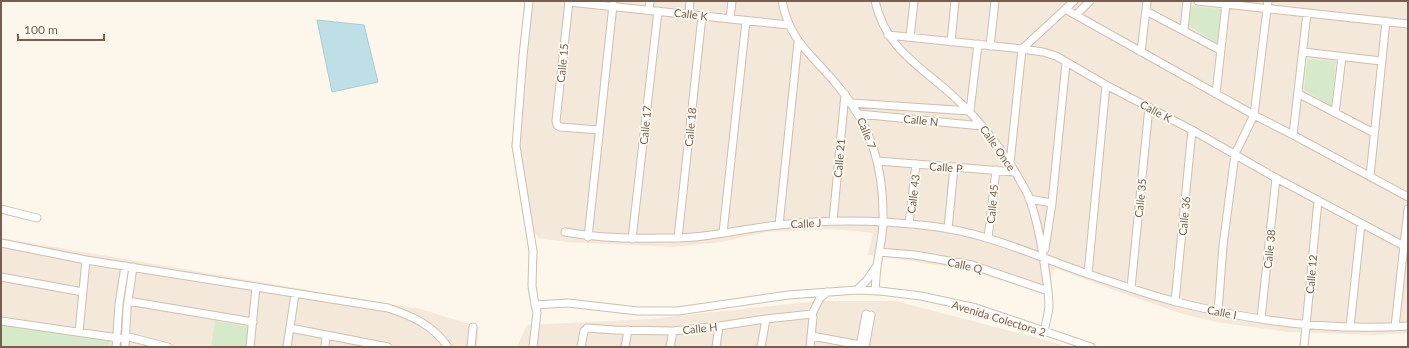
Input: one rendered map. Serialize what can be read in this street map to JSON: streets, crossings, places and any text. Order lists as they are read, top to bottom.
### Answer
{
  "streets": {
    "street": [
      "Calle K",
      "Calle 15",
      "Calle N",
      "Calle 17",
      "Calle 18",
      "Calle 7",
      "Calle Once",
      "Calle 21",
      "Calle P",
      "Calle 43",
      "Calle 35",
      "Calle 45",
      "Calle 36",
      "Calle J",
      "Calle 38",
      "Calle Q",
      "Calle 12",
      "Calle I",
      "Avenida Colectora 2",
      "Calle H"
    ]
  },
  "crossings": [
    ["Calle K", "Calle 15"],
    ["Calle K", "Calle 17"],
    ["Calle K", "Calle 18"],
    ["Calle K", "Calle 7"],
    ["Calle K", "Calle Once"],
    ["Calle K", "Calle 35"],
    ["Calle K", "Calle 36"],
    ["Calle K", "Calle 38"],
    ["Calle K", "Calle 12"],
    ["Calle N", "Calle 7"],
    ["Calle N", "Calle Once"],
    ["Calle 17", "Calle J"],
    ["Calle 18", "Calle J"],
    ["Calle 7", "Calle 21"],
    ["Calle 7", "Calle P"],
    ["Calle 7", "Calle J"],
    ["Calle 7", "Calle Q"],
    ["Calle 7", "Avenida Colectora 2"],
    ["Calle Once", "Calle P"],
    ["Calle Once", "Calle J"],
    ["Calle Once", "Calle Q"],
    ["Calle Once", "Calle I"],
    ["Calle Once", "Avenida Colectora 2"],
    ["Calle 21", "Calle J"],
    ["Calle P", "Calle 43"],
    ["Calle P", "Calle 45"],
    ["Calle 43", "Calle J"],
    ["Calle 35", "Calle I"],
    ["Calle 45", "Calle J"],
    ["Calle 36", "Calle I"],
    ["Calle J", "Calle I"],
    ["Calle 38", "Calle I"],
    ["Calle 12", "Calle I"]
  ],
  "scale_bar": "100 m"
}
